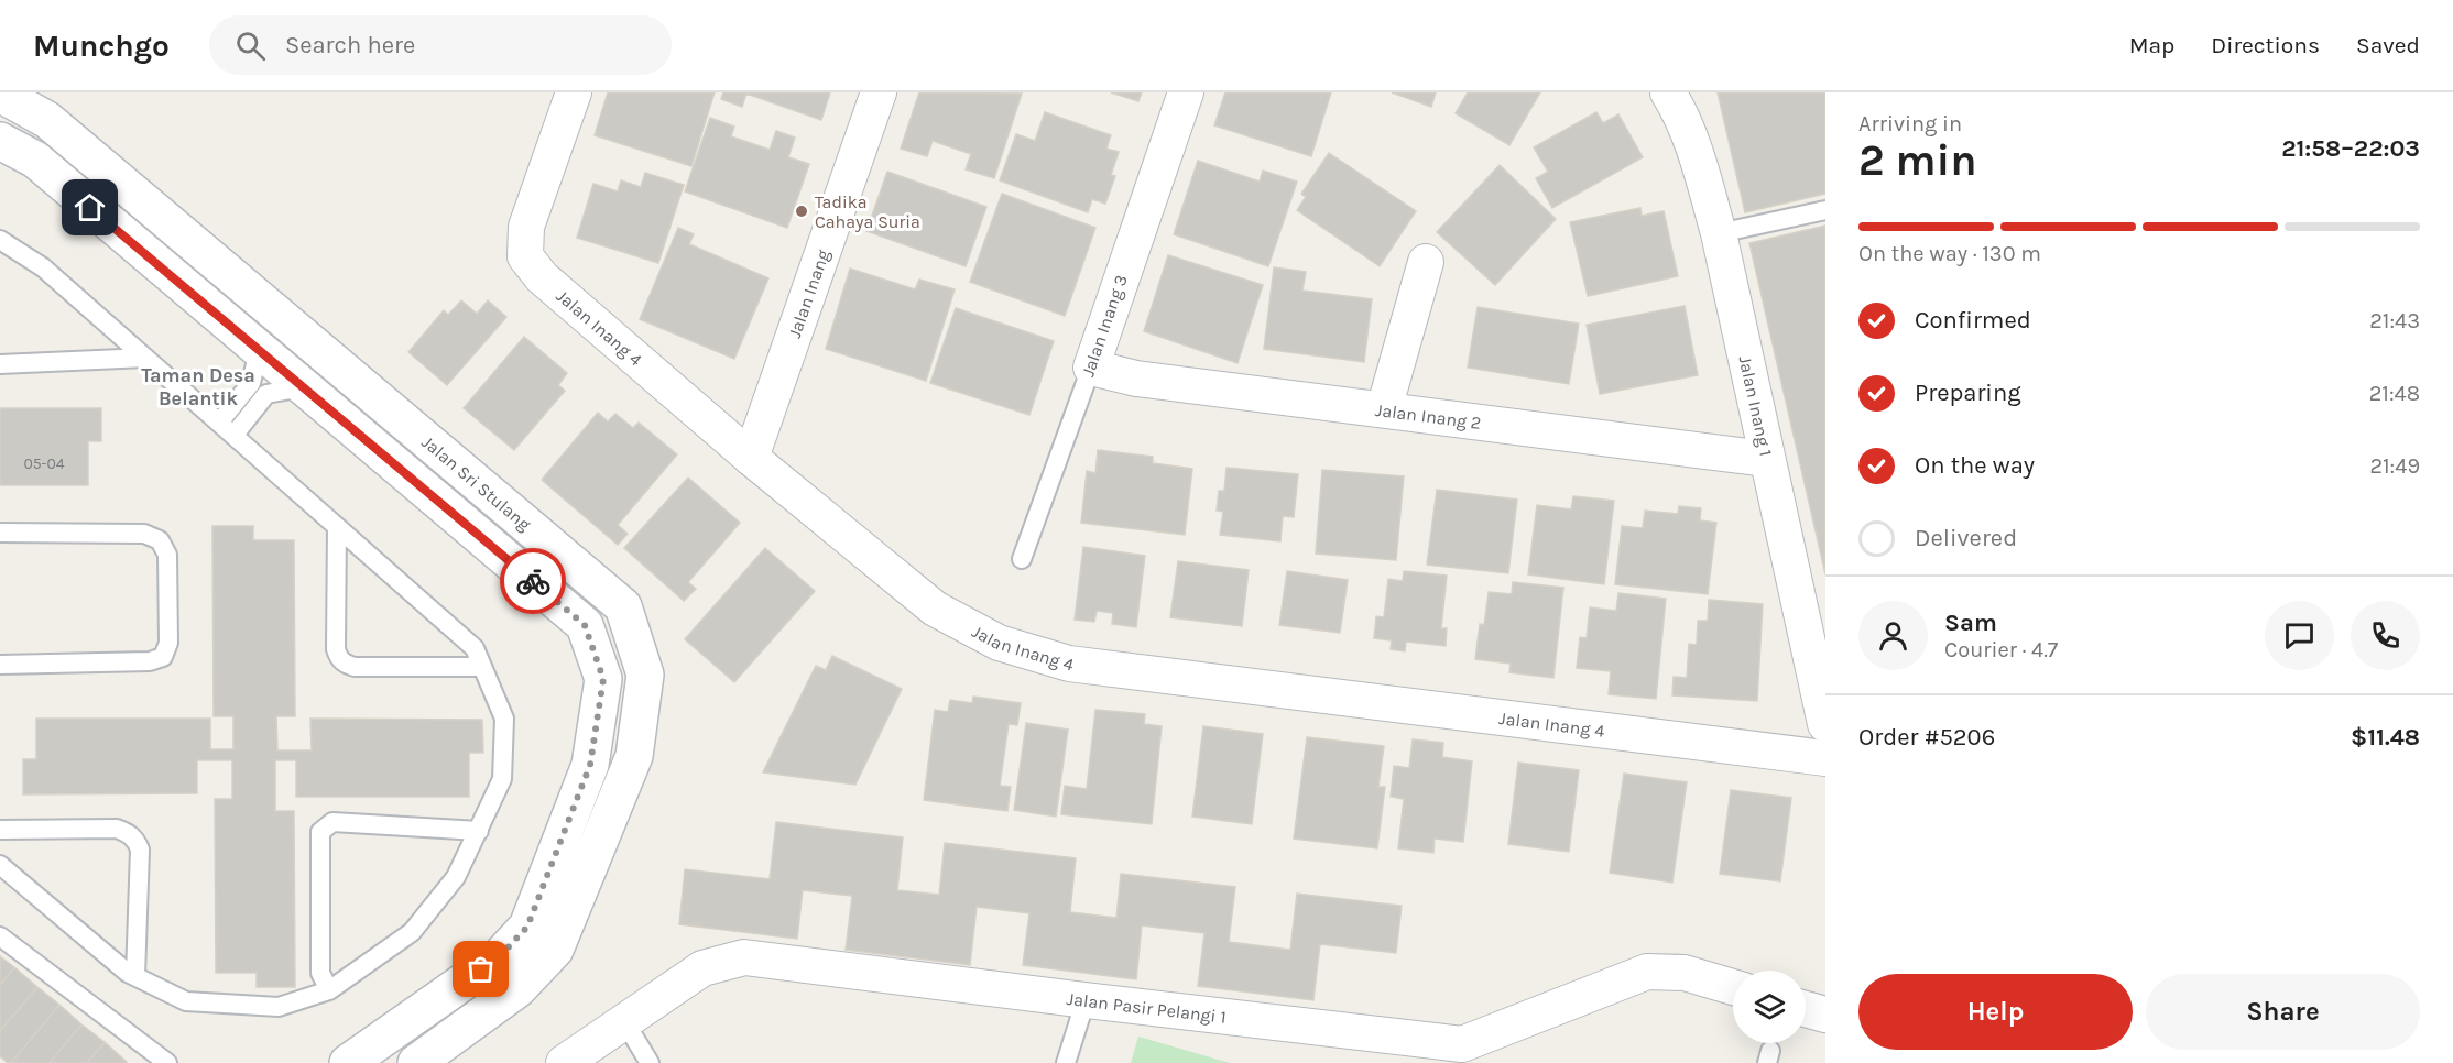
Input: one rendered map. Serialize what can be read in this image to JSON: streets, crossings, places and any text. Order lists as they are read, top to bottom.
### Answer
{
  "streets": {
    "street": [
      "Jalan Inang",
      "Jalan Inang 3",
      "Jalan Inang 4",
      "Jalan Inang 1",
      "Jalan Inang 2",
      "Jalan Sri Stulang",
      "Jalan Pasir Pelangi 1"
    ]
  },
  "crossings": [
    ["Jalan Inang", "Jalan Inang 4"],
    ["Jalan Inang 3", "Jalan Inang 2"],
    ["Jalan Inang 1", "Jalan Inang 2"]
  ],
  "districts": ["Taman Desa Belantik"],
  "places": ["Tadika Cahaya Suria"],
  "house_numbers": ["05-04"],
  "page": {
    "header": "Munchgo",
    "search": "Search here",
    "nav": ["Map", "Directions", "Saved"],
    "heading": ["2 min", "Arriving in", "21:58–22:03"],
    "panel": [
      "Sam",
      "Courier · 4.7",
      "Order #5206",
      "$11.48"
    ],
    "bar": "On the way · 130 m",
    "list": [
      ["Confirmed", "21:43"],
      ["Preparing", "21:48"],
      ["On the way", "21:49"],
      "Delivered"
    ],
    "buttons": ["Help", "Share"]
  }
}
